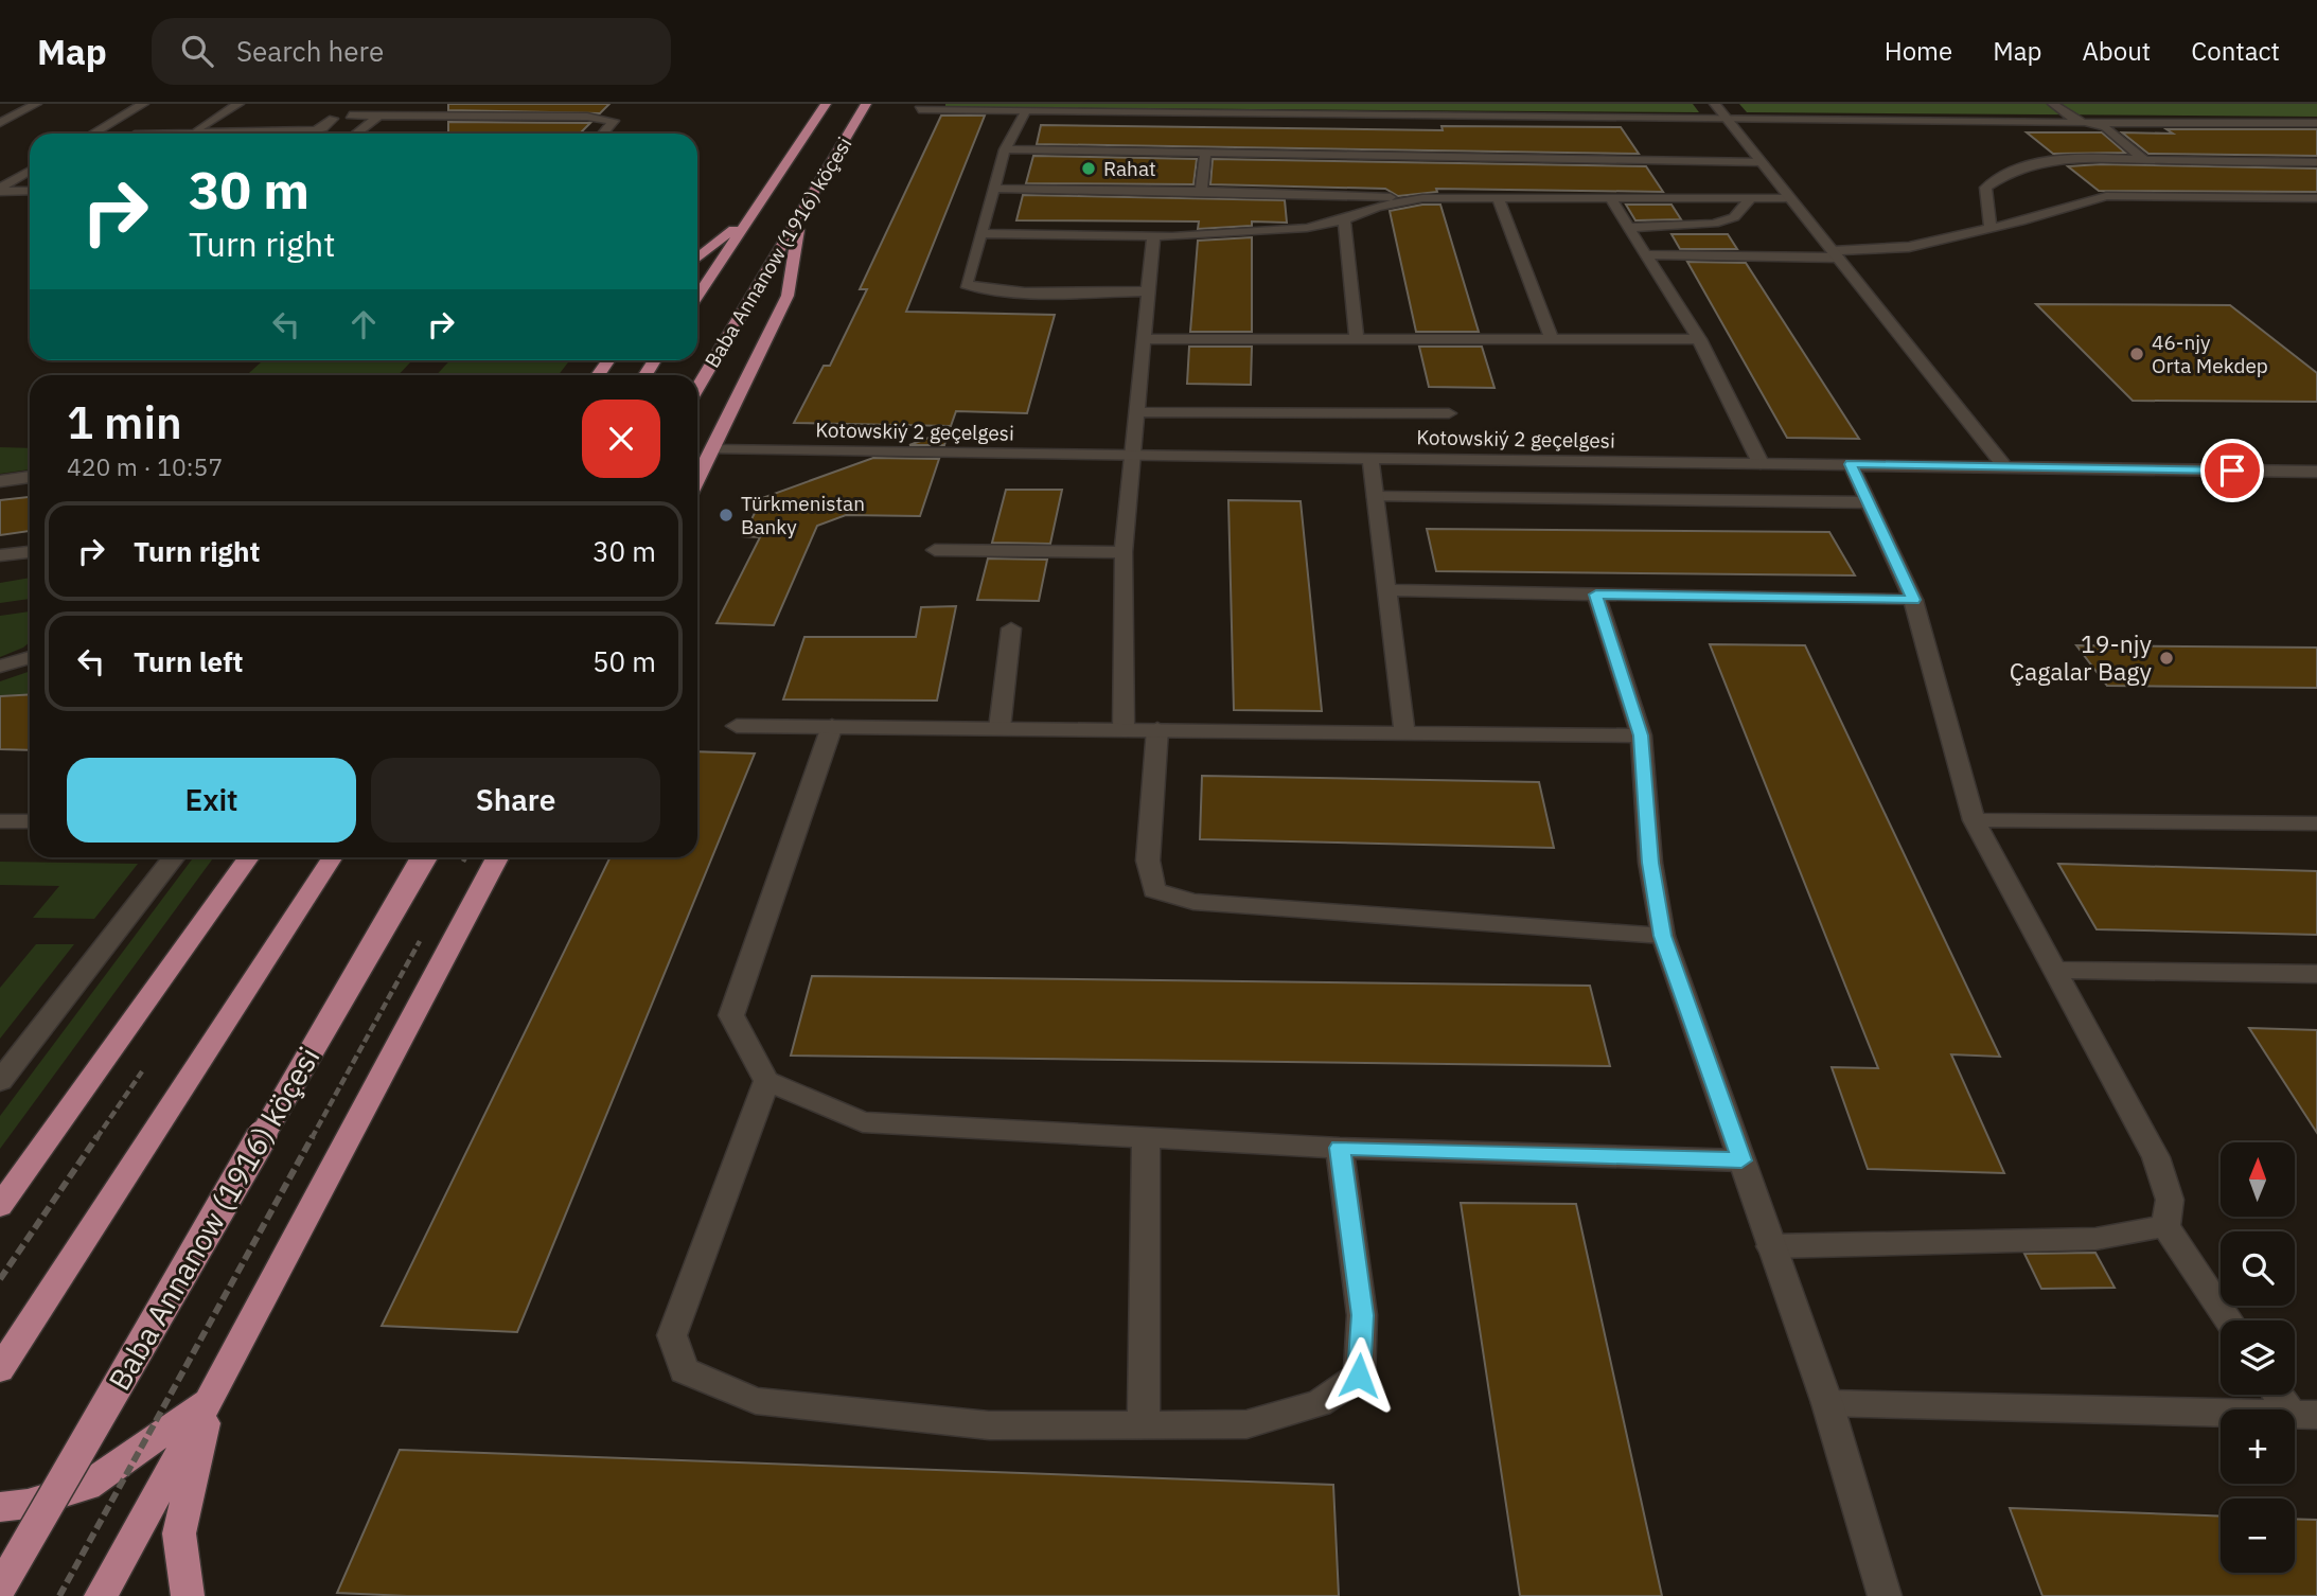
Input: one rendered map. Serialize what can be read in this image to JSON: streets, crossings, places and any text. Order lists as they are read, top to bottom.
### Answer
{
  "streets": {
    "main road": ["Baba Annanow (1916) köçesi"],
    "street": ["Kotowskiý 2 geçelgesi"]
  },
  "places": [
    "Rahat",
    "46-njy Orta Mekdep",
    "Türkmenistan Banky",
    "19-njy Çagalar Bagy"
  ],
  "north": "top",
  "page": {
    "header": "Map",
    "search": "Search here",
    "nav": [
      "Home",
      "Map",
      "About",
      "Contact"
    ],
    "turn": ["30 m", "Turn right"],
    "heading": ["1 min", "420 m · 10:57"],
    "list": [
      {
        "name": "Turn right",
        "value": "30 m"
      },
      {
        "name": "Turn left",
        "value": "50 m"
      }
    ],
    "buttons": ["Exit", "Share"],
    "map_buttons": ["+", "−"]
  }
}
